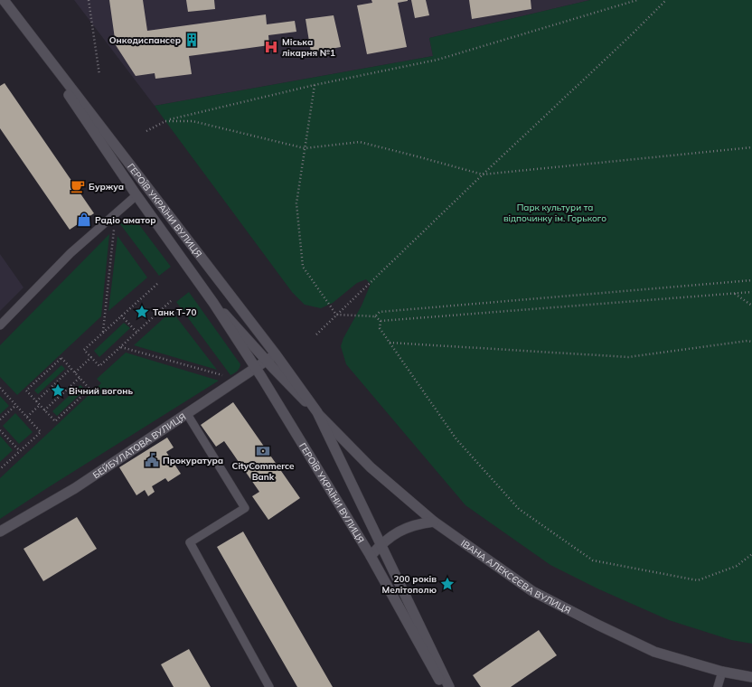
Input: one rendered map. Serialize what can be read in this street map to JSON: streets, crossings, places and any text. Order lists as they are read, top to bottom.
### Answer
{
  "streets": {
    "main road": ["ГЕРОЇВ УКРАЇНИ ВУЛИЦЯ", "БЕЙБУЛАТОВА ВУЛИЦЯ", "ІВАНА АЛЕКСЄЄВА ВУЛИЦЯ"]
  },
  "crossings": [
    ["ГЕРОЇВ УКРАЇНИ ВУЛИЦЯ", "БЕЙБУЛАТОВА ВУЛИЦЯ"],
    ["ГЕРОЇВ УКРАЇНИ ВУЛИЦЯ", "ІВАНА АЛЕКСЄЄВА ВУЛИЦЯ"]
  ],
  "parks": ["Парк культури та відпочинку ім. Горького"],
  "places": {
    "building": ["Онкодиспансер"],
    "hospital": ["Міська лікарня №1"],
    "cafe": ["Буржуа"],
    "shop": ["Радіо аматор"],
    "place": ["Танк Т-70", "Вічний вогонь", "200 років Мелітополю"],
    "bank": ["CityCommerce Bank"],
    "public building": ["Прокуратура"]
  }
}
